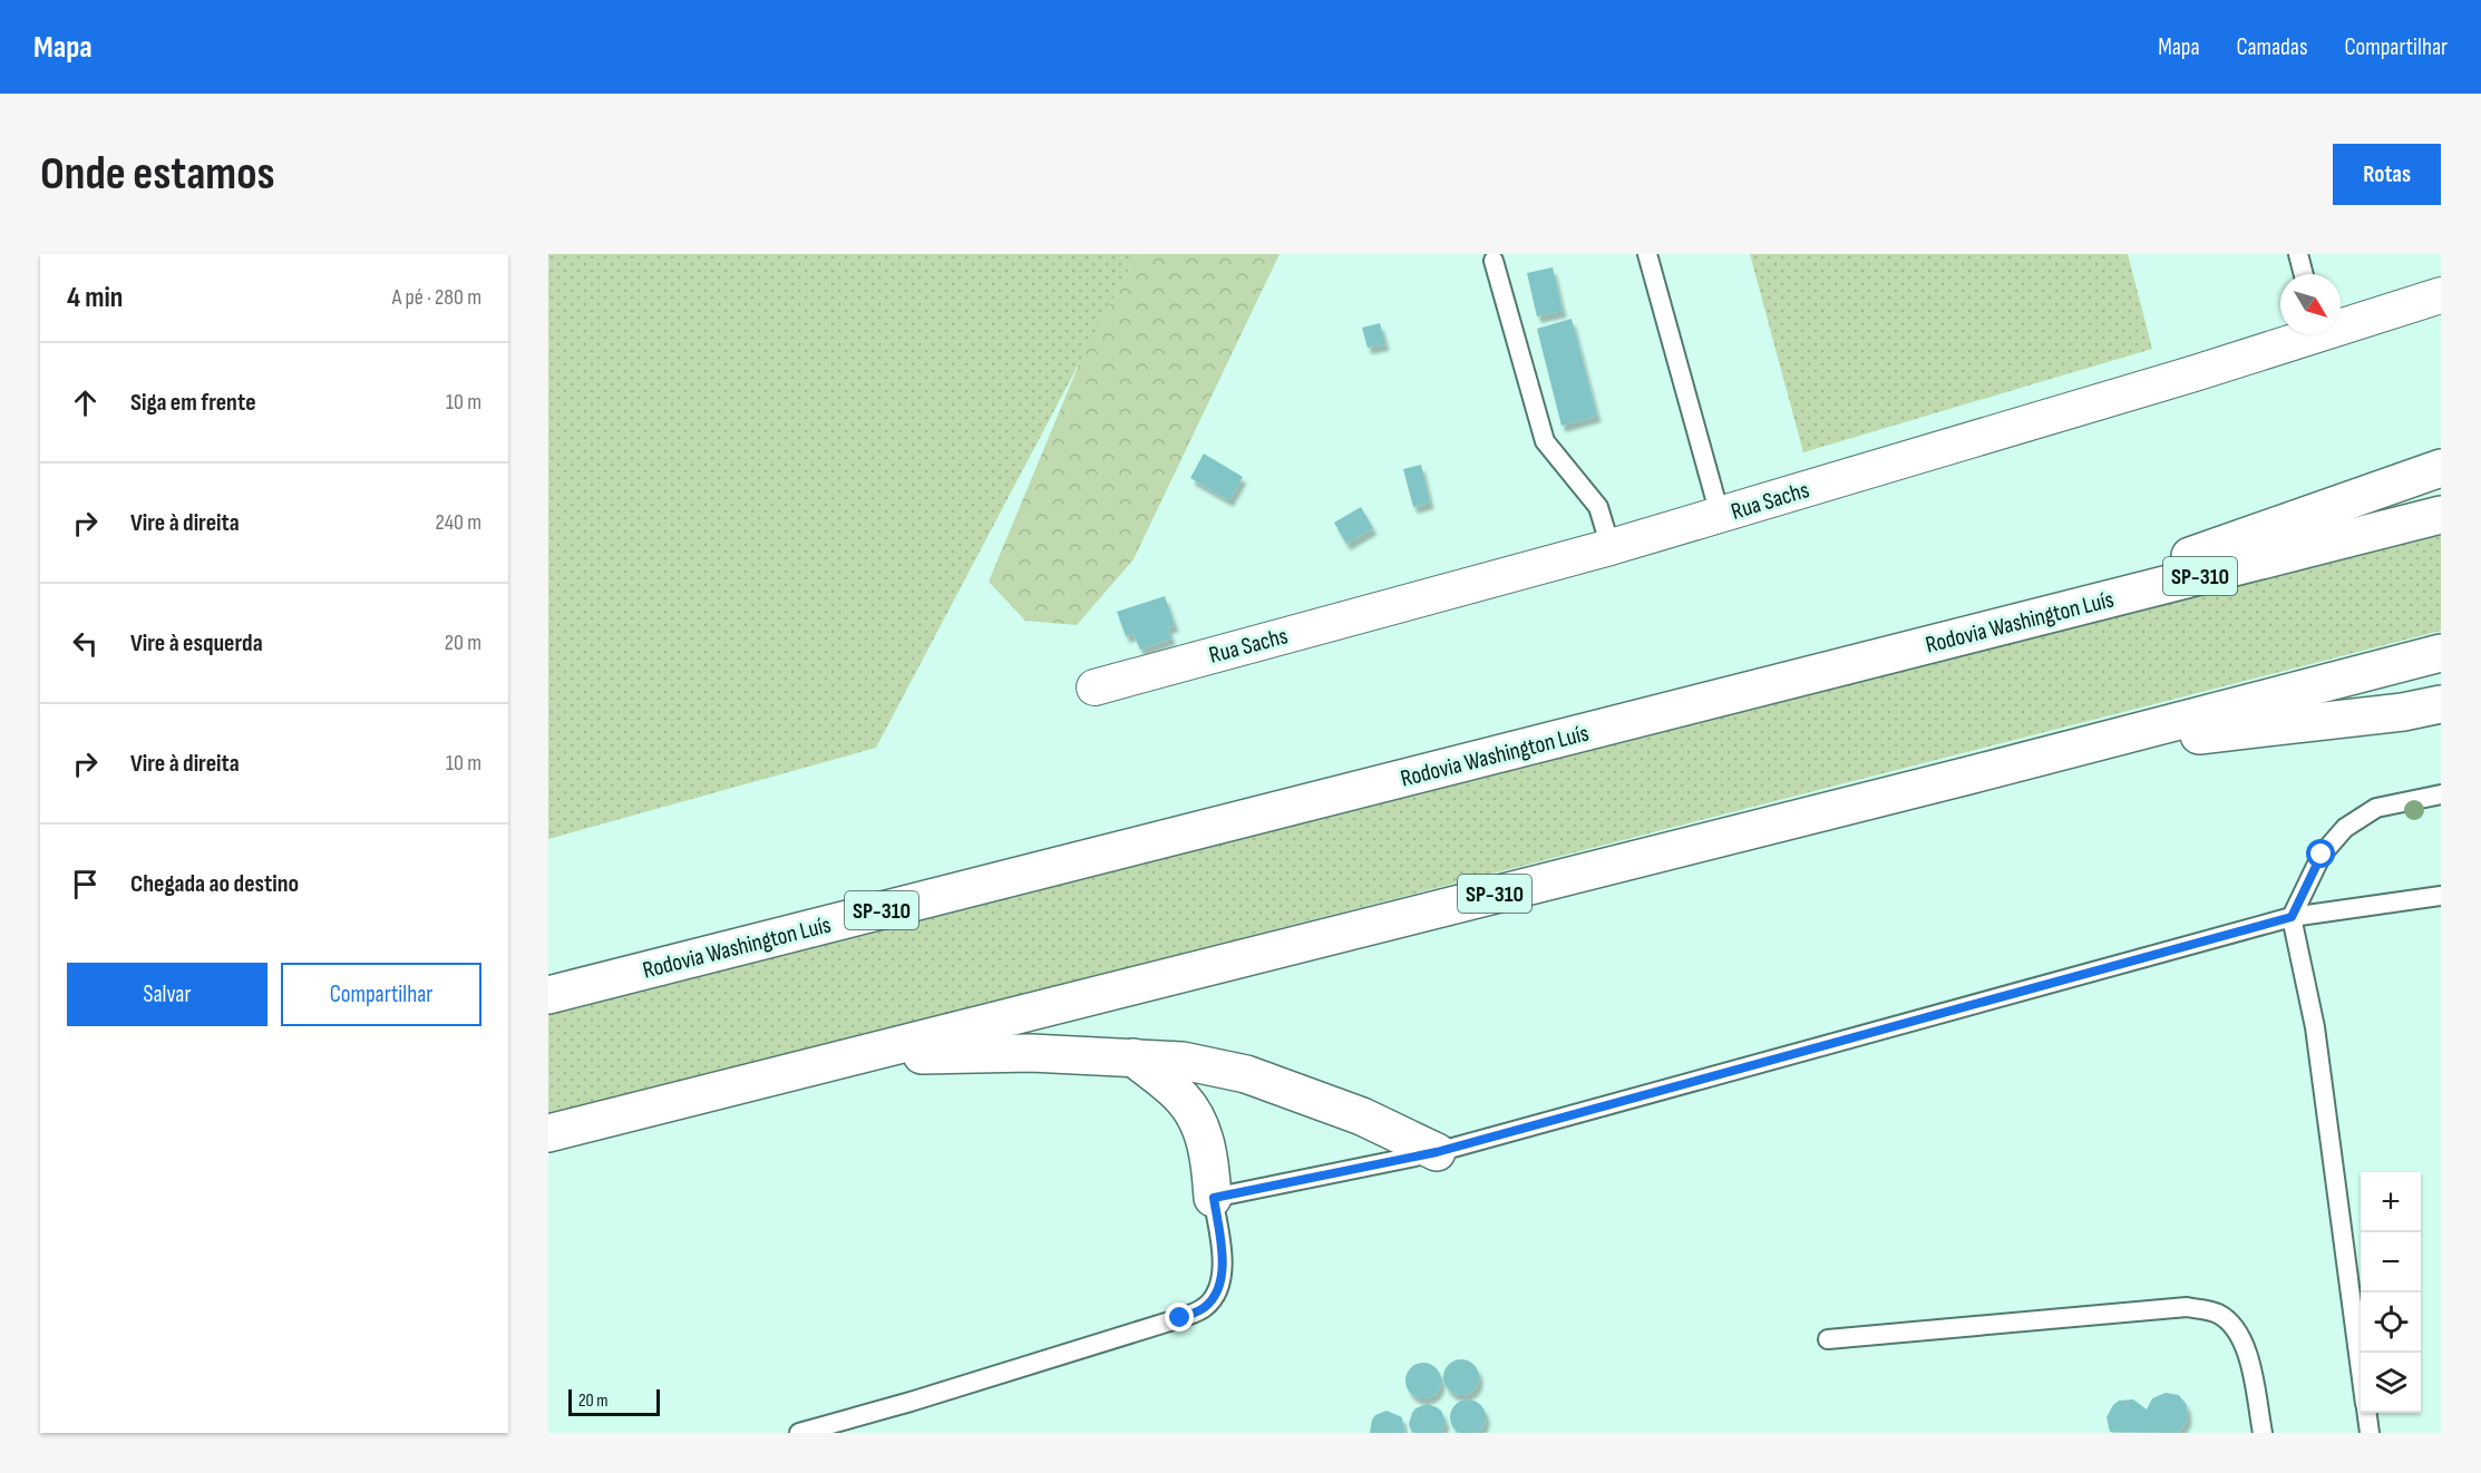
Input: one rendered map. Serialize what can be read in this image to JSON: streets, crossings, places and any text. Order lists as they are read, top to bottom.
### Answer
{
  "streets": {
    "highway": ["SP-310", "Rodovia Washington Luís"],
    "street": ["Rua Sachs"]
  },
  "scale_bar": "20 m",
  "north": "bottom right",
  "page": {
    "header": "Mapa",
    "nav": ["Mapa", "Camadas", "Compartilhar"],
    "buttons": [
      "Rotas",
      ["Salvar", "Compartilhar"]
    ],
    "title": "Onde estamos",
    "heading": ["4 min", "A pé · 280 m"],
    "list": [
      ["Siga em frente", "10 m"],
      ["Vire à direita", "240 m"],
      ["Vire à esquerda", "20 m"],
      ["Vire à direita", "10 m"],
      "Chegada ao destino"
    ],
    "map_buttons": ["+", "−"],
    "scale": "20 m"
  }
}
